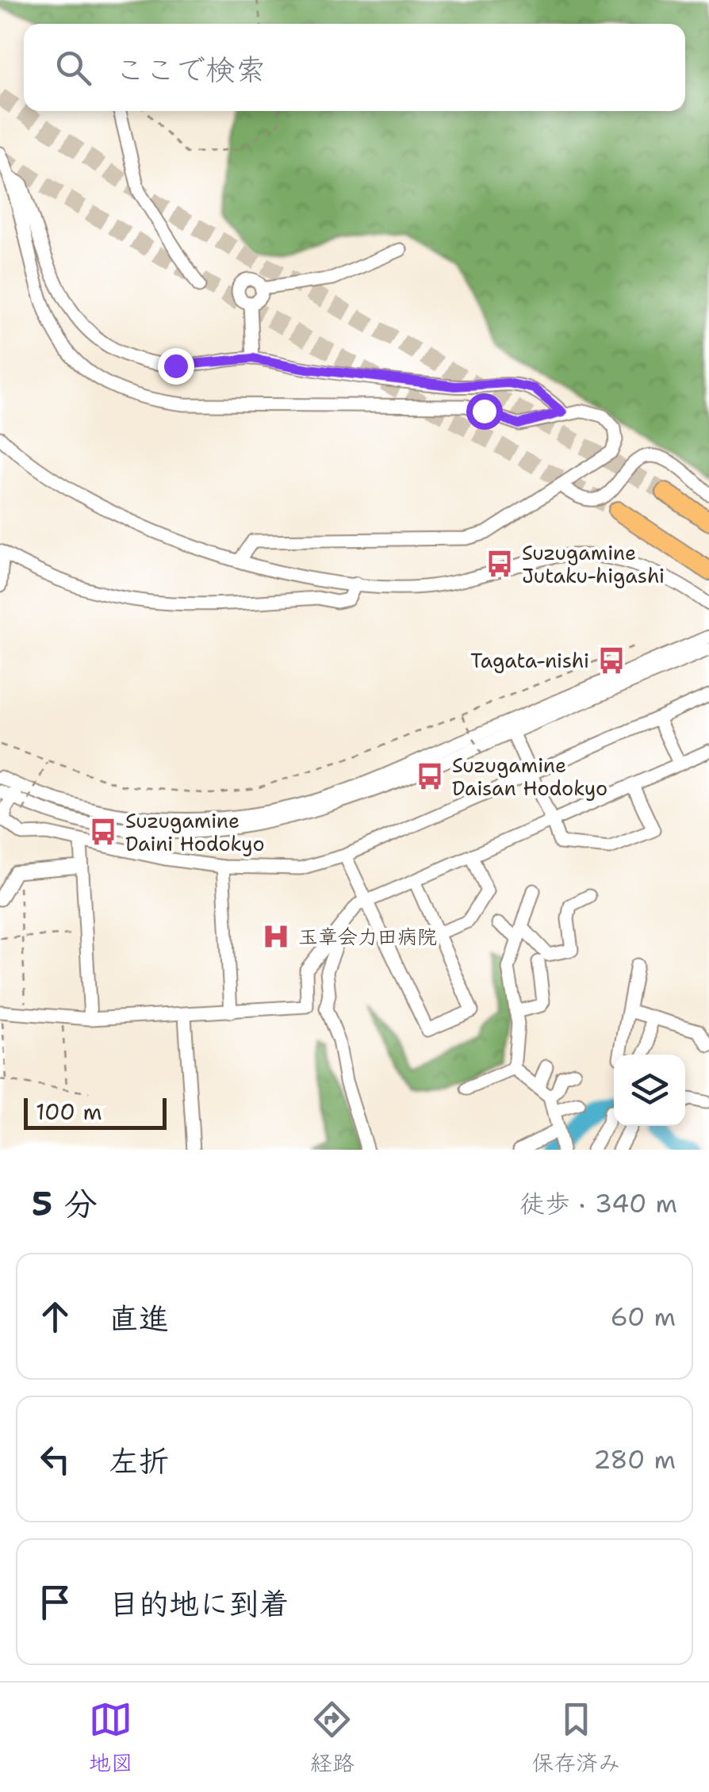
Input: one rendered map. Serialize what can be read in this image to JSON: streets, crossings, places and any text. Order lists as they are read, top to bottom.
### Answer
{
  "places": {
    "bus stop": [
      "Suzugamine Jutaku-higashi",
      "Tagata-nishi",
      "Suzugamine Daisan Hodokyo",
      "Suzugamine Daini Hodokyo"
    ],
    "hospital": ["玉章会力田病院"]
  },
  "scale_bar": "100 m",
  "page": {
    "search": "ここで検索",
    "scale": "100 m",
    "heading": ["5 分", "徒歩 · 340 m"],
    "list": [
      ["直進", "60 m"],
      ["左折", "280 m"],
      "目的地に到着"
    ],
    "nav": ["地図", "経路", "保存済み"]
  }
}
